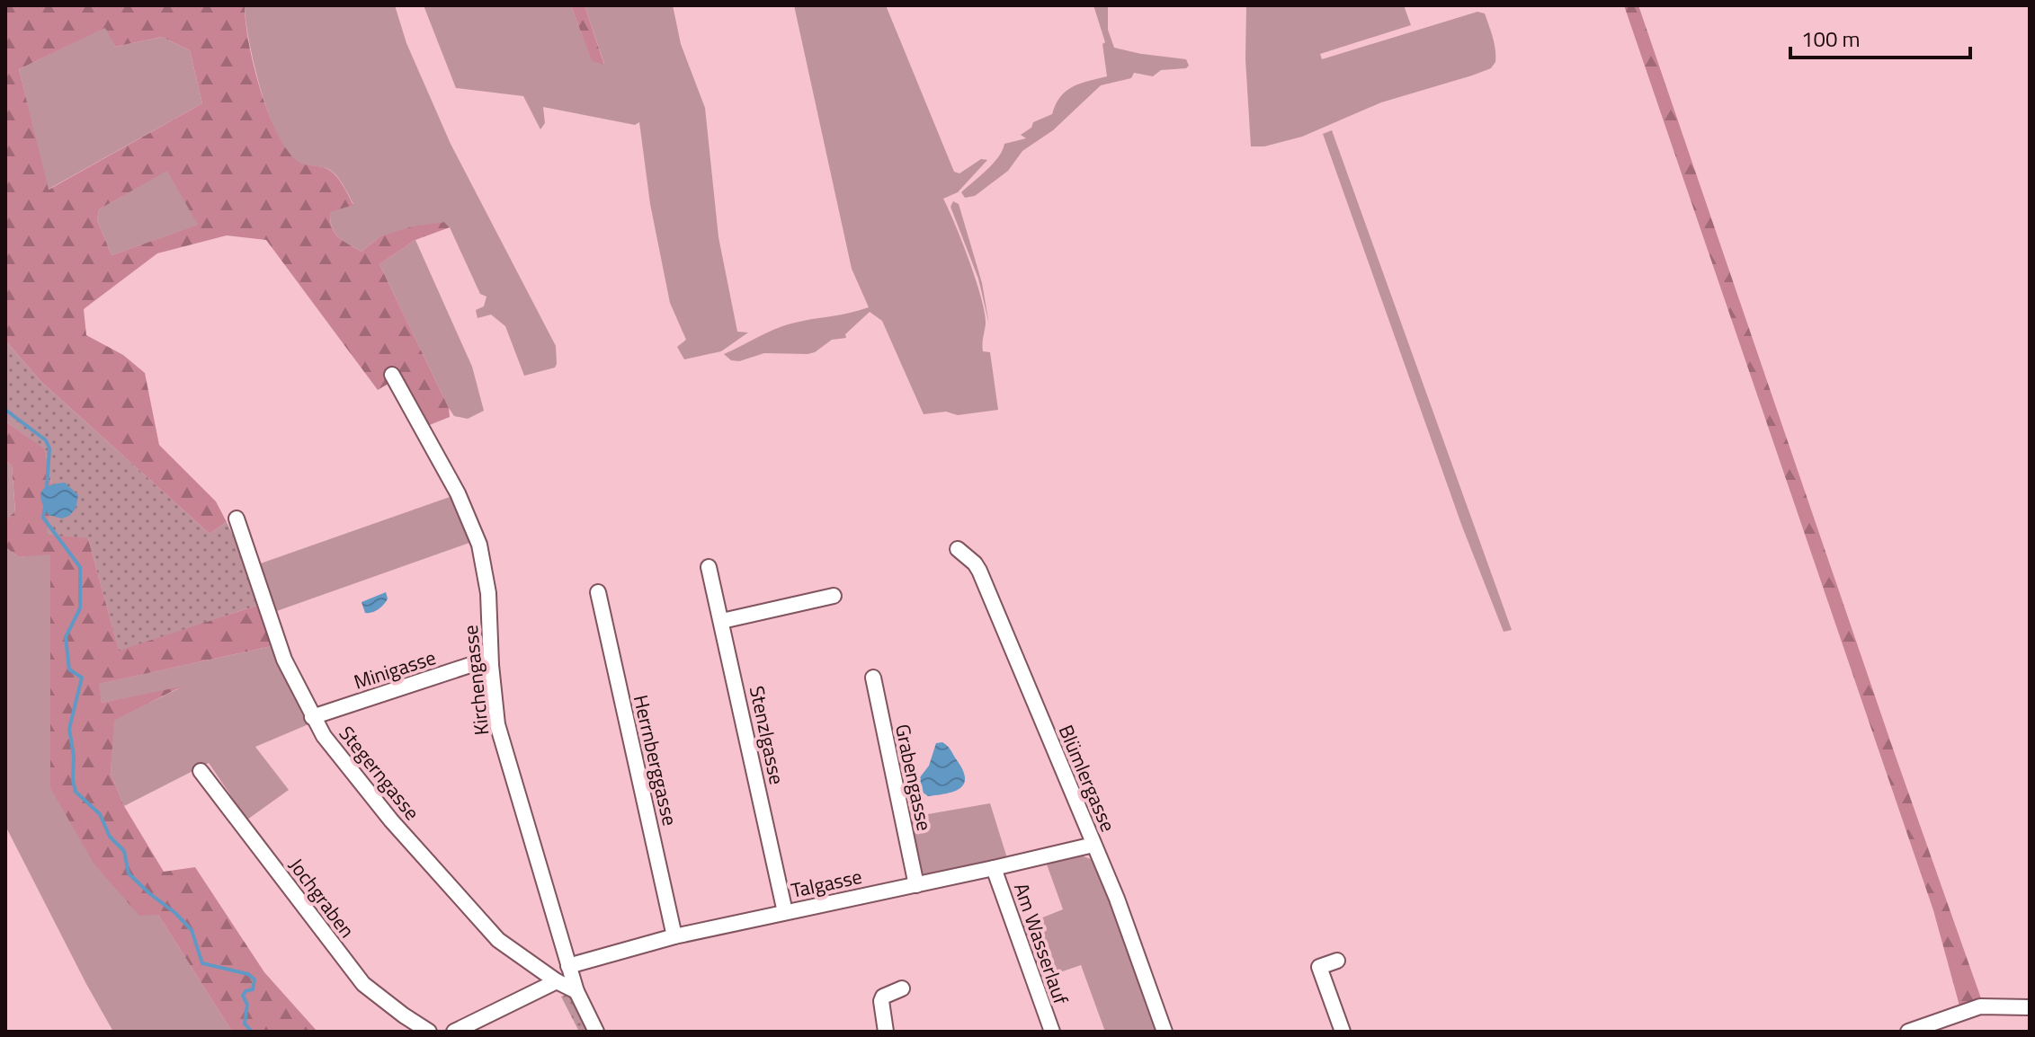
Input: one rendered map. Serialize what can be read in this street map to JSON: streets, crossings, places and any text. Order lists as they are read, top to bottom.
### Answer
{
  "streets": {
    "street": [
      "Minigasse",
      "Kirchengasse",
      "Stenzlgasse",
      "Herrnberggasse",
      "Stegerngasse",
      "Grabengasse",
      "Blümlergasse",
      "Talgasse",
      "Jochgraben",
      "Am Wasserlauf"
    ]
  },
  "crossings": [
    ["Minigasse", "Kirchengasse"],
    ["Minigasse", "Stegerngasse"],
    ["Kirchengasse", "Stegerngasse"],
    ["Kirchengasse", "Talgasse"],
    ["Stenzlgasse", "Talgasse"],
    ["Herrnberggasse", "Talgasse"],
    ["Grabengasse", "Talgasse"],
    ["Blümlergasse", "Talgasse"],
    ["Talgasse", "Am Wasserlauf"]
  ],
  "scale_bar": "100 m"
}
